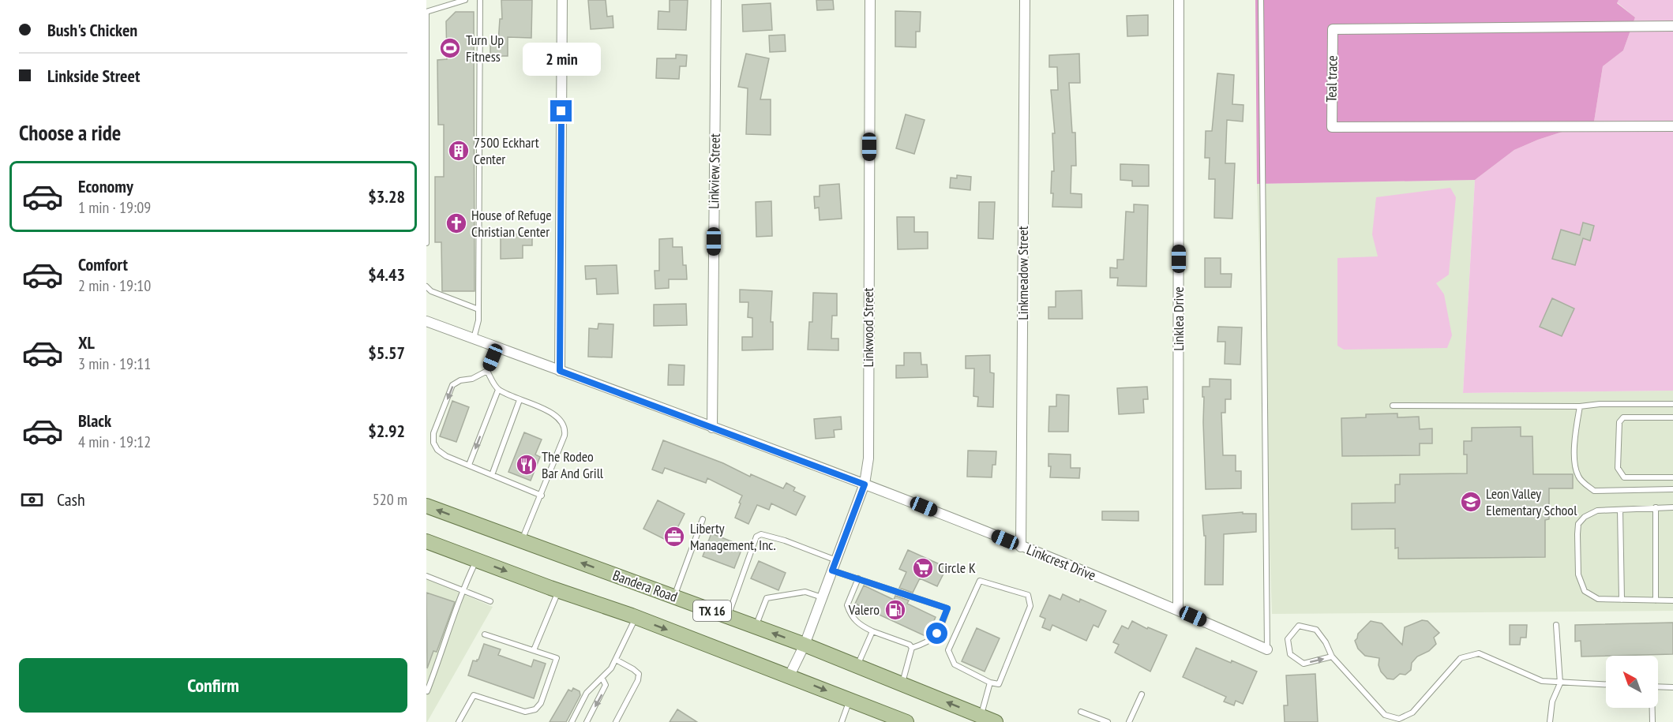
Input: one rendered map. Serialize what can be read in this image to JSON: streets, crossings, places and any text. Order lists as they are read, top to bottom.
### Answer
{
  "streets": {
    "main road": ["Bandera Road", "TX 16"],
    "street": [
      "Teal trace",
      "Linkview Street",
      "Linkmeadow Street",
      "Linklea Drive",
      "Linkwood Street",
      "Linkcrest Drive"
    ]
  },
  "crossings": [
    ["Linkview Street", "Linkcrest Drive"],
    ["Linkmeadow Street", "Linkcrest Drive"],
    ["Linklea Drive", "Linkcrest Drive"],
    ["Linkwood Street", "Linkcrest Drive"],
    ["Linkwood Street", "Bandera Road"],
    ["Linkwood Street", "TX 16"]
  ],
  "places": {
    "sports": ["Turn Up Fitness"],
    "building": ["7500 Eckhart Center"],
    "church": ["House of Refuge Christian Center"],
    "restaurant": ["The Rodeo Bar And Grill"],
    "school or university": ["Leon Valley Elementary School"],
    "office": ["Liberty Management, Inc."],
    "supermarket": ["Circle K"],
    "fuel station": ["Valero"]
  },
  "north": "top left",
  "page": {
    "banner": ["Bush's Chicken", "Linkside Street"],
    "bubble": "2 min",
    "heading": "Choose a ride",
    "list": [
      {
        "name": "Economy",
        "note": "1 min · 19:09",
        "value": "$3.28"
      },
      {
        "name": "Comfort",
        "note": "2 min · 19:10",
        "value": "$4.43"
      },
      {
        "name": "XL",
        "note": "3 min · 19:11",
        "value": "$5.57"
      },
      {
        "name": "Black",
        "note": "4 min · 19:12",
        "value": "$2.92"
      }
    ],
    "pay": ["Cash", "520 m"],
    "buttons": "Confirm"
  }
}
